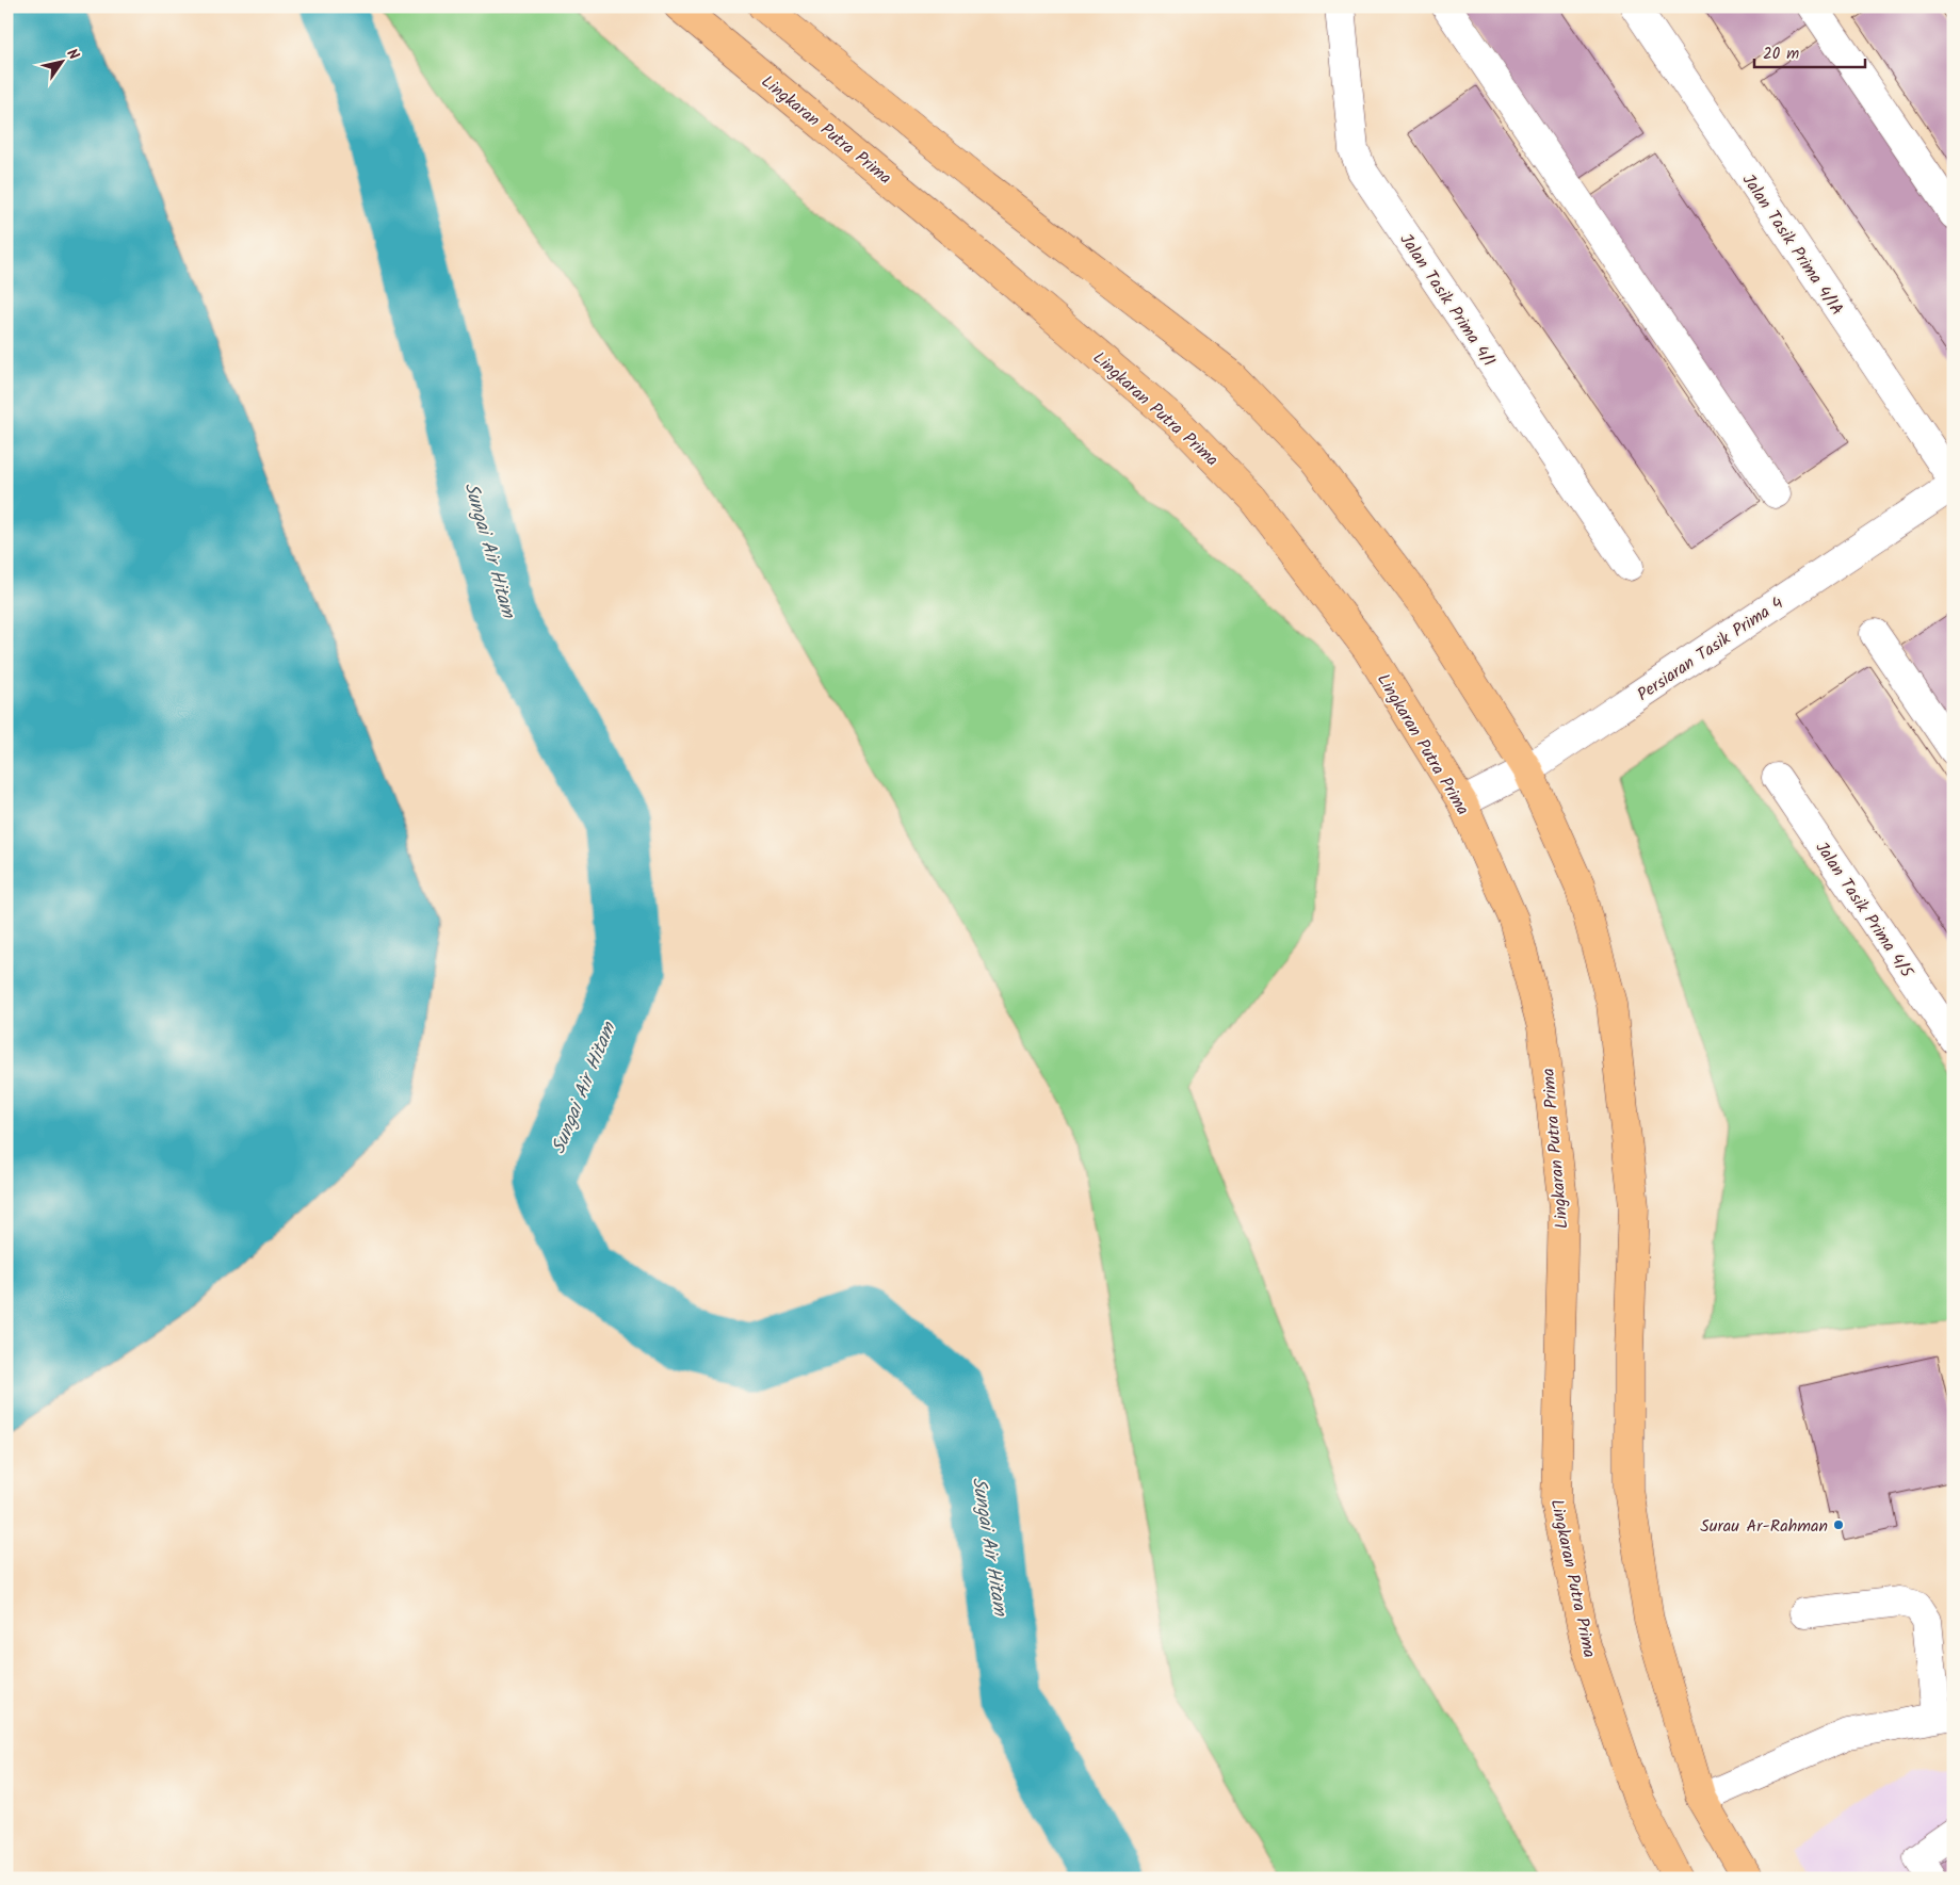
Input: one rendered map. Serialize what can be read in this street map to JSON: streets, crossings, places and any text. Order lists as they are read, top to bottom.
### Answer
{
  "streets": {
    "main road": ["Lingkaran Putra Prima"],
    "street": [
      "Jalan Tasik Prima 4/1A",
      "Jalan Tasik Prima 4/1",
      "Persiaran Tasik Prima 4",
      "Jalan Tasik Prima 4/5"
    ]
  },
  "crossings": [
    ["Lingkaran Putra Prima", "Persiaran Tasik Prima 4"]
  ],
  "water": ["Sungai Air Hitam"],
  "places": ["Surau Ar-Rahman"],
  "scale_bar": "20 m",
  "north": "top right"
}
